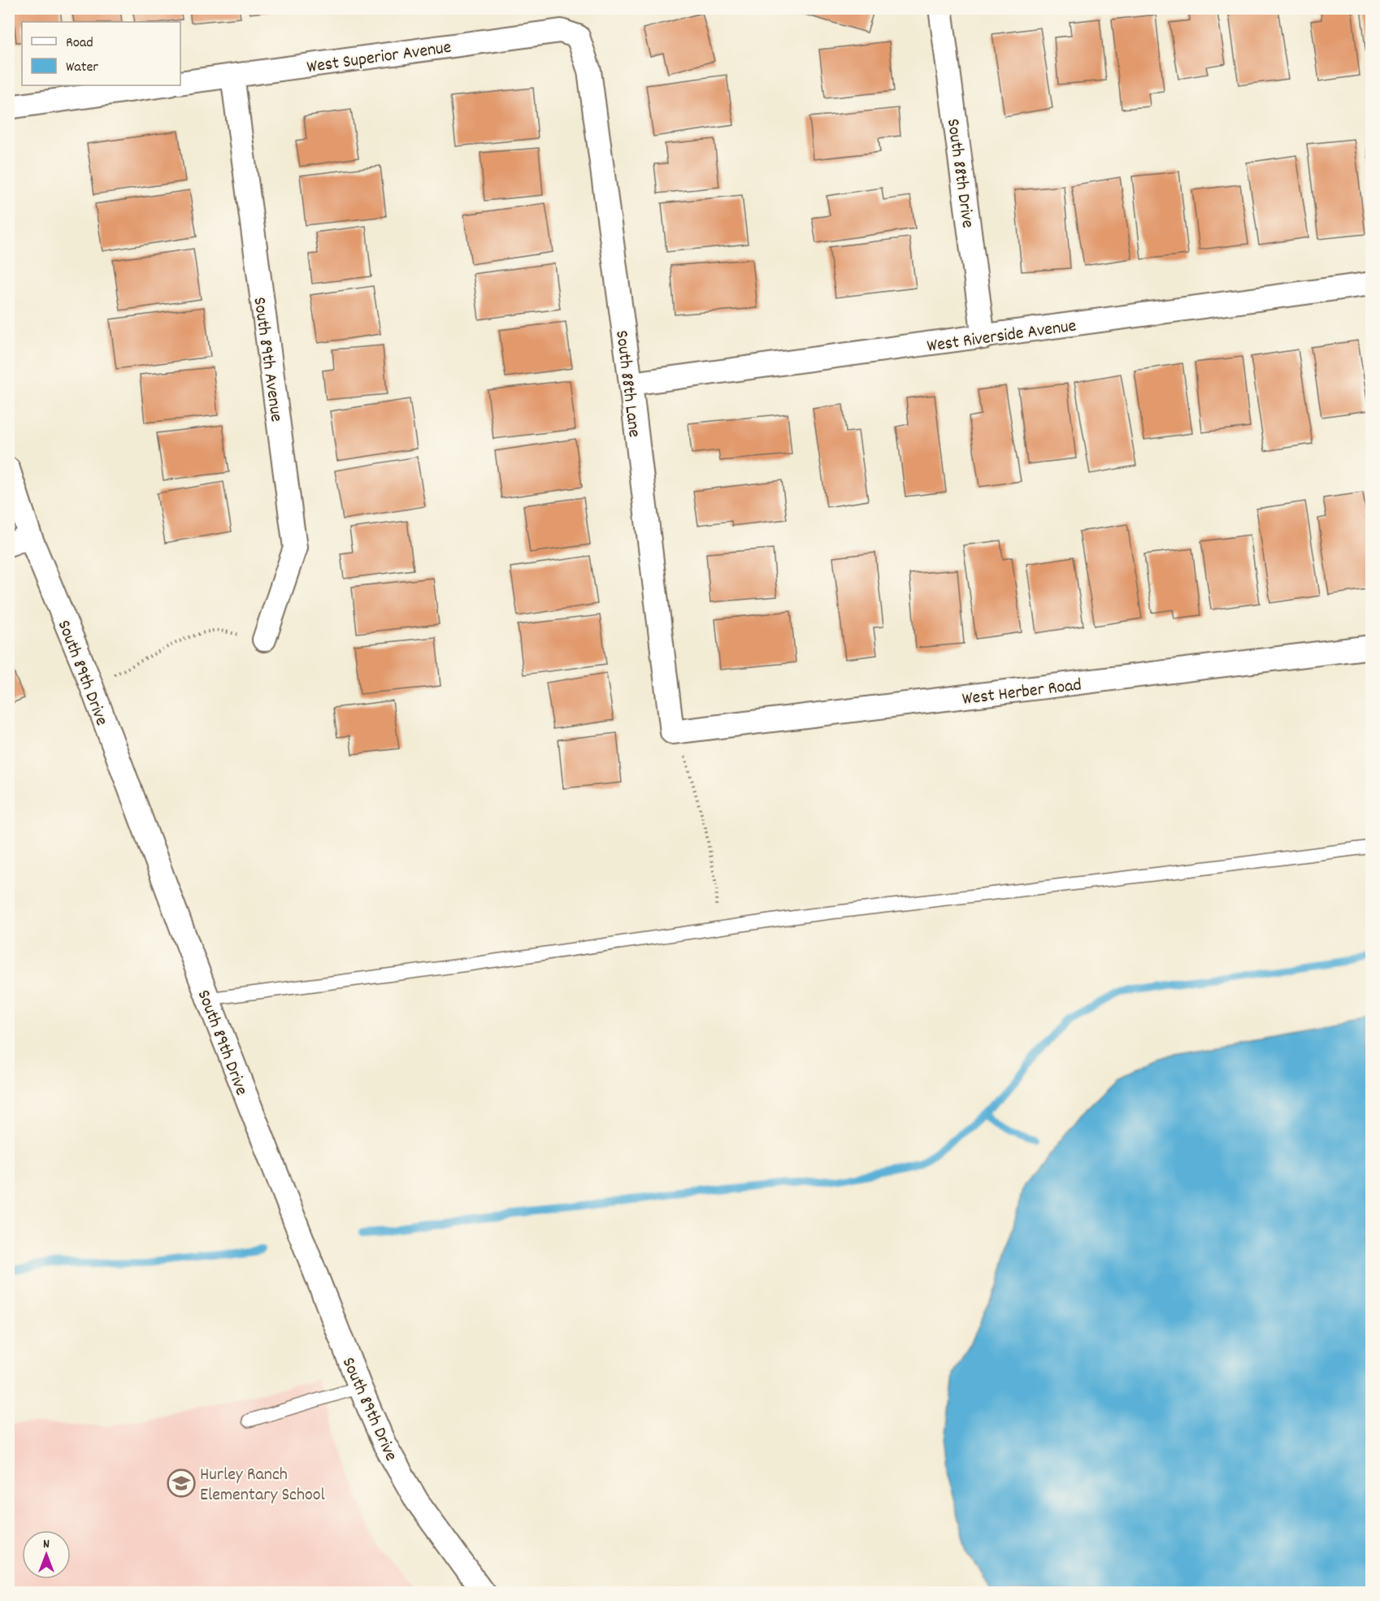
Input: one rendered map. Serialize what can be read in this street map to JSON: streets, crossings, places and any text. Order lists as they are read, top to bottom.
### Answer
{
  "streets": {
    "street": [
      "West Superior Avenue",
      "South 88th Drive",
      "West Riverside Avenue",
      "South 89th Avenue",
      "South 88th Lane",
      "South 89th Drive",
      "West Herber Road"
    ]
  },
  "crossings": [
    ["West Superior Avenue", "South 89th Avenue"],
    ["West Superior Avenue", "South 88th Lane"],
    ["South 88th Drive", "West Riverside Avenue"],
    ["West Riverside Avenue", "South 88th Lane"],
    ["South 88th Lane", "West Herber Road"]
  ],
  "places": {
    "school or university": ["Hurley Ranch Elementary School"]
  },
  "legend": ["Road", "Water"],
  "north": "top"
}
